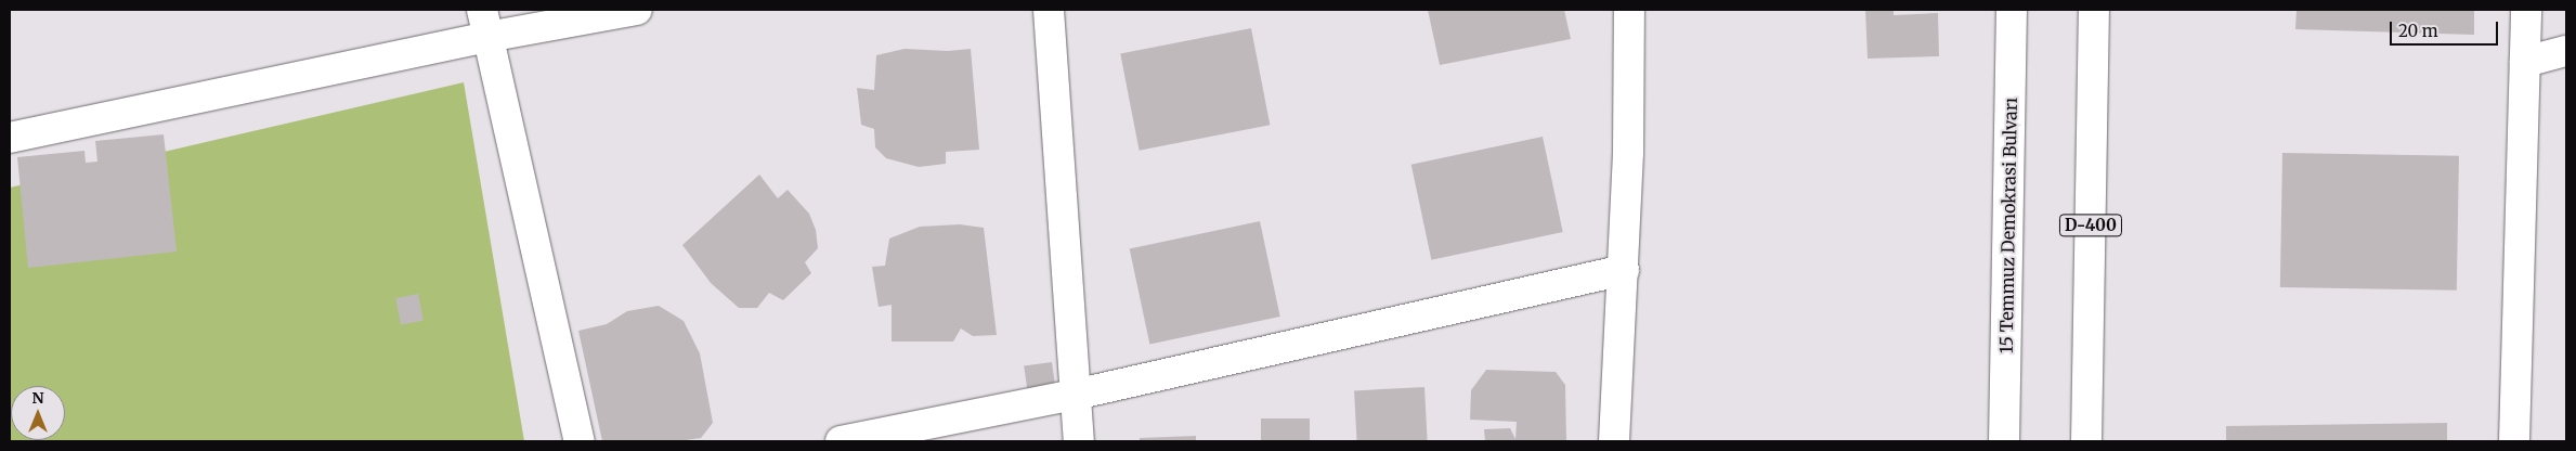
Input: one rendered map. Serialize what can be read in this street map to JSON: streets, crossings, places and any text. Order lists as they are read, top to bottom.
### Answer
{
  "streets": {
    "main road": ["15 Temmuz Demokrasi Bulvarı", "D-400"]
  },
  "scale_bar": "20 m",
  "north": "top"
}
